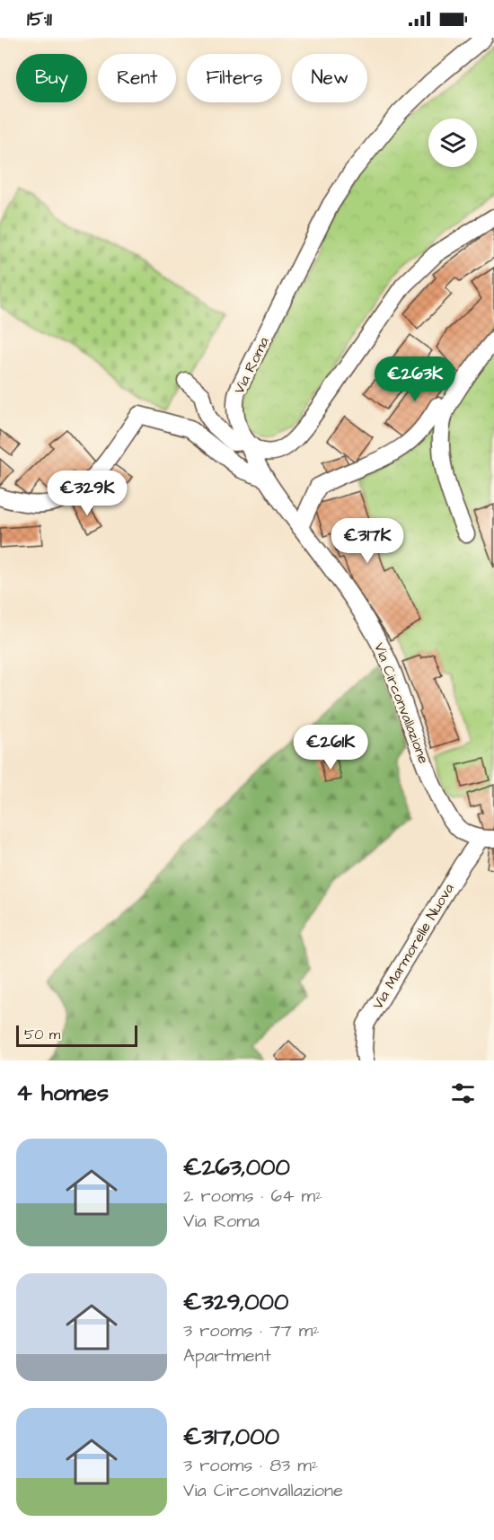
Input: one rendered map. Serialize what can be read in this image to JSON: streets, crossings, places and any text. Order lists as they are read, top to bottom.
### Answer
{
  "streets": {
    "street": ["Via Roma", "Via Circonvallazione", "Via Marmorelle Nuova"]
  },
  "crossings": [
    ["Via Roma", "Via Circonvallazione"],
    ["Via Circonvallazione", "Via Marmorelle Nuova"]
  ],
  "scale_bar": "50 m",
  "page": {
    "status": "15:11",
    "chip": [
      "Buy",
      "Rent",
      "Filters",
      "New"
    ],
    "price": [
      "€263K",
      "€329K",
      "€317K",
      "€261K"
    ],
    "scale": "50 m",
    "heading": "4 homes",
    "list": [
      {
        "name": "€263,000",
        "note": "2 rooms · 64 m² · Via Roma"
      },
      {
        "name": "€329,000",
        "note": "3 rooms · 77 m² · Apartment"
      },
      {
        "name": "€317,000",
        "note": "3 rooms · 83 m² · Via Circonvallazione"
      }
    ]
  }
}
